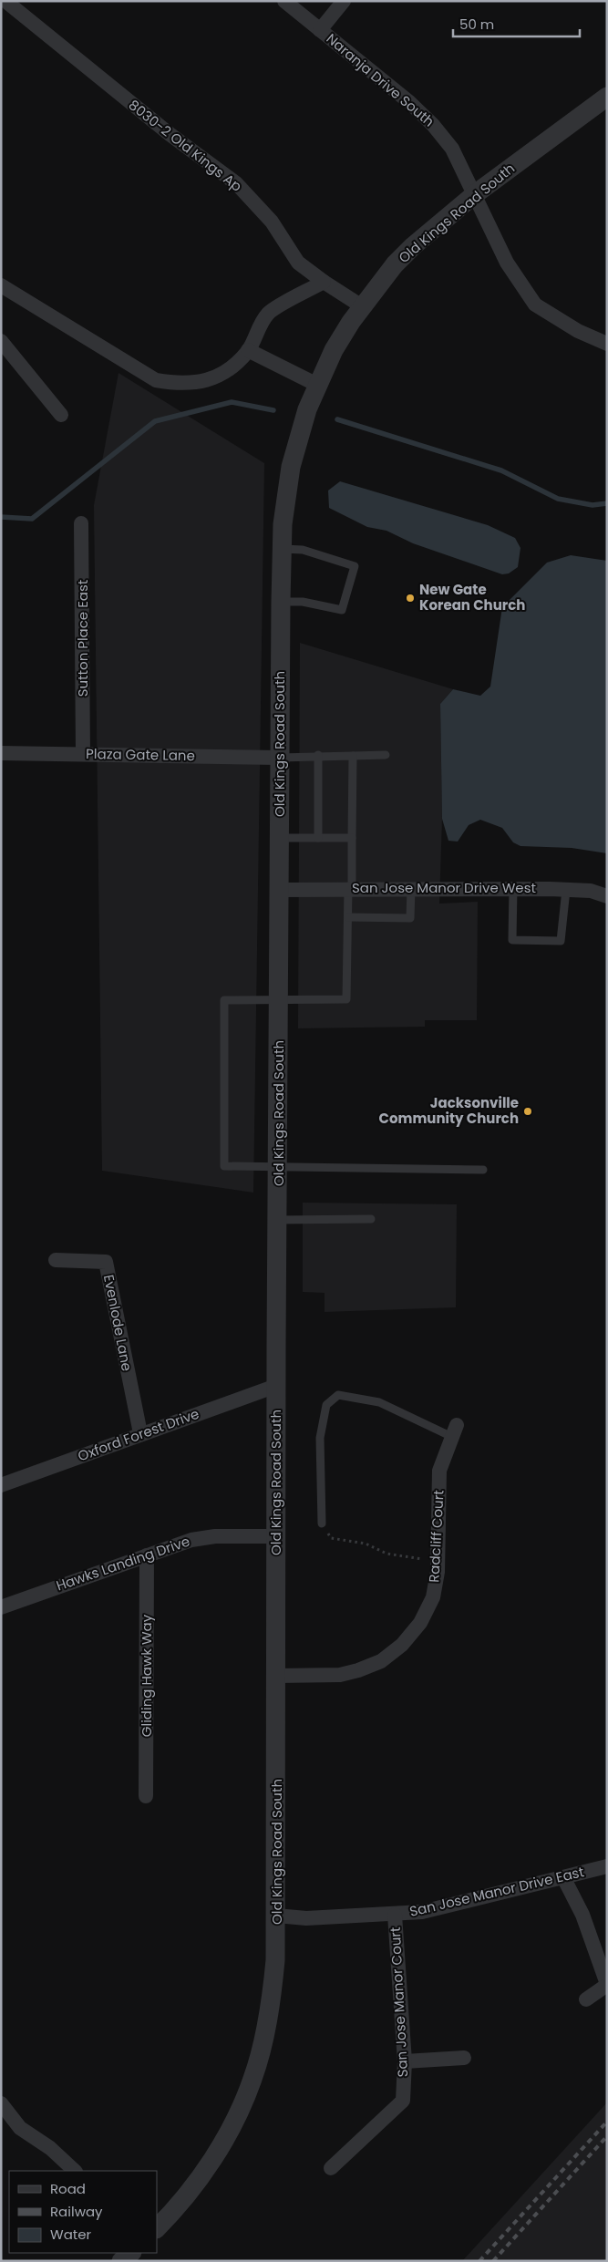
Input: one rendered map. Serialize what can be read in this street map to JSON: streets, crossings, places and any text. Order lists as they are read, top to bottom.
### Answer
{
  "streets": {
    "street": [
      "Naranja Drive South",
      "8030-2 Old Kings Ap",
      "Old Kings Road South",
      "Sutton Place East",
      "Plaza Gate Lane",
      "San Jose Manor Drive West",
      "Evenlode Lane",
      "Oxford Forest Drive",
      "Radcliff Court",
      "Hawks Landing Drive",
      "Gliding Hawk Way",
      "San Jose Manor Drive East",
      "San Jose Manor Court"
    ]
  },
  "crossings": [
    ["Naranja Drive South", "Old Kings Road South"],
    ["8030-2 Old Kings Ap", "Old Kings Road South"],
    ["Old Kings Road South", "Plaza Gate Lane"],
    ["Old Kings Road South", "San Jose Manor Drive West"],
    ["Old Kings Road South", "Oxford Forest Drive"],
    ["Old Kings Road South", "Radcliff Court"],
    ["Old Kings Road South", "Hawks Landing Drive"],
    ["Old Kings Road South", "San Jose Manor Drive East"],
    ["Sutton Place East", "Plaza Gate Lane"],
    ["Evenlode Lane", "Oxford Forest Drive"],
    ["Hawks Landing Drive", "Gliding Hawk Way"],
    ["San Jose Manor Drive East", "San Jose Manor Court"]
  ],
  "places": ["New Gate Korean Church", "Jacksonville Community Church"],
  "legend": ["Road", "Railway", "Water"],
  "scale_bar": "50 m"
}
